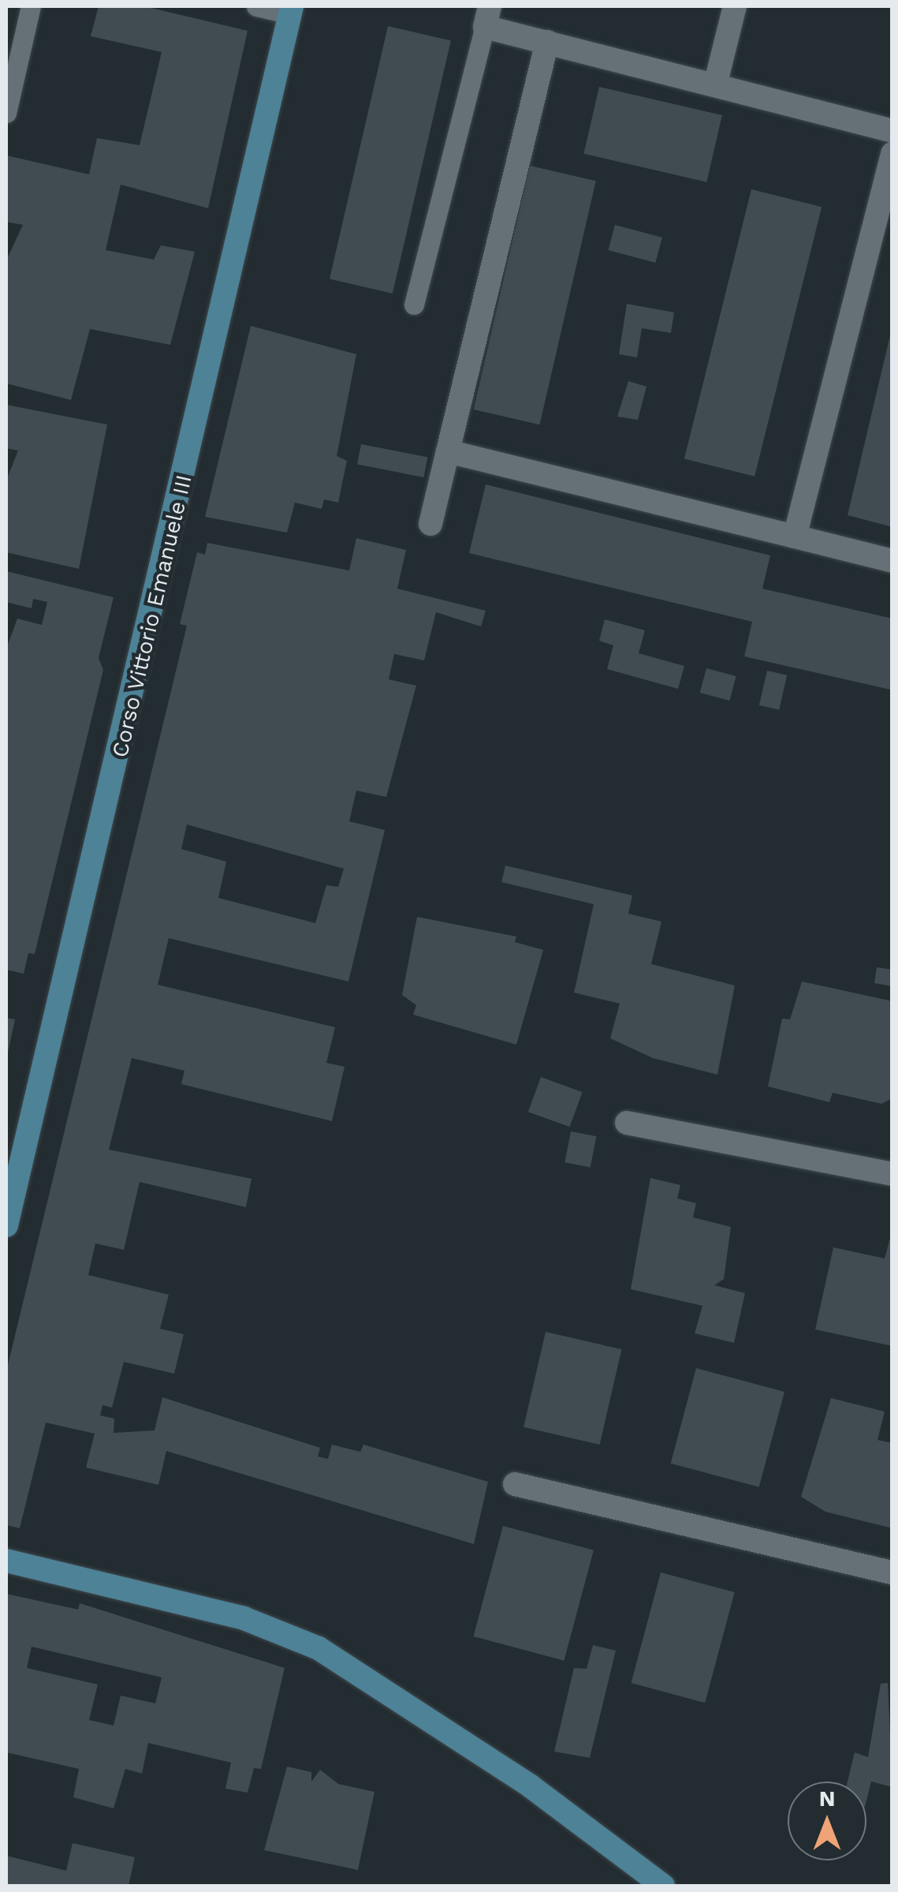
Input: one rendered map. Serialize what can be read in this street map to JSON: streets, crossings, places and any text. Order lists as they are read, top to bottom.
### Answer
{
  "streets": {
    "street": ["Corso Vittorio Emanuele III"]
  },
  "north": "top"
}
